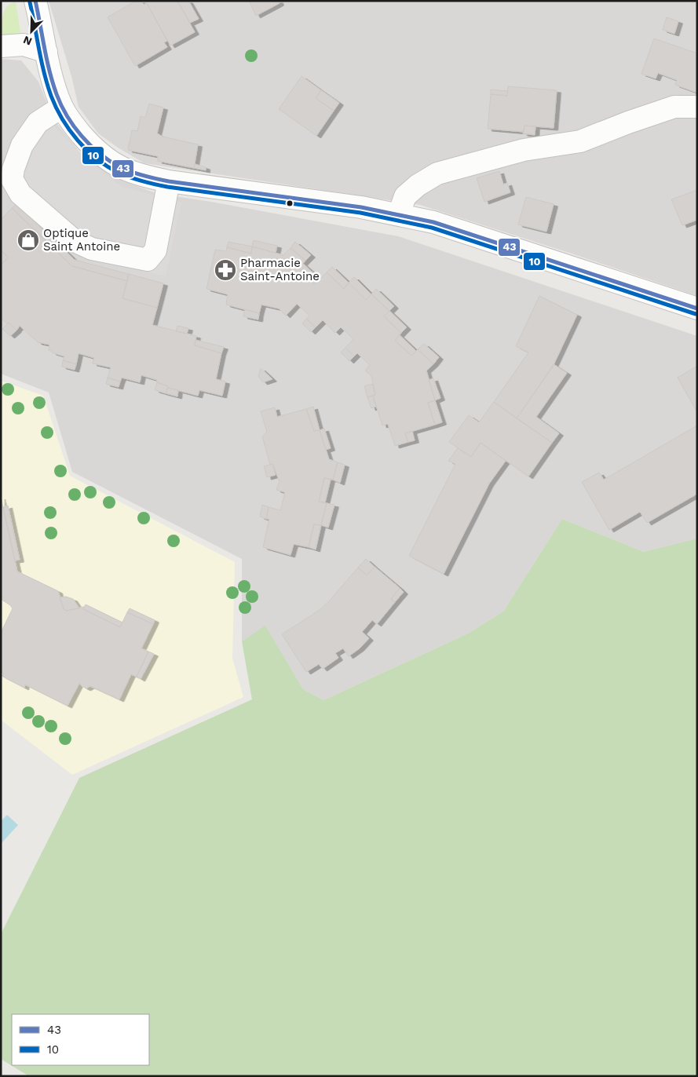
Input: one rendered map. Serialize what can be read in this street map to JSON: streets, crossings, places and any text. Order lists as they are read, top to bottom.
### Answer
{
  "places": {
    "shop": ["Optique Saint Antoine"],
    "pharmacy": ["Pharmacie Saint-Antoine"]
  },
  "lines": ["transit line 43", "transit line 10"],
  "legend": ["43", "10"],
  "north": "bottom left"
}
